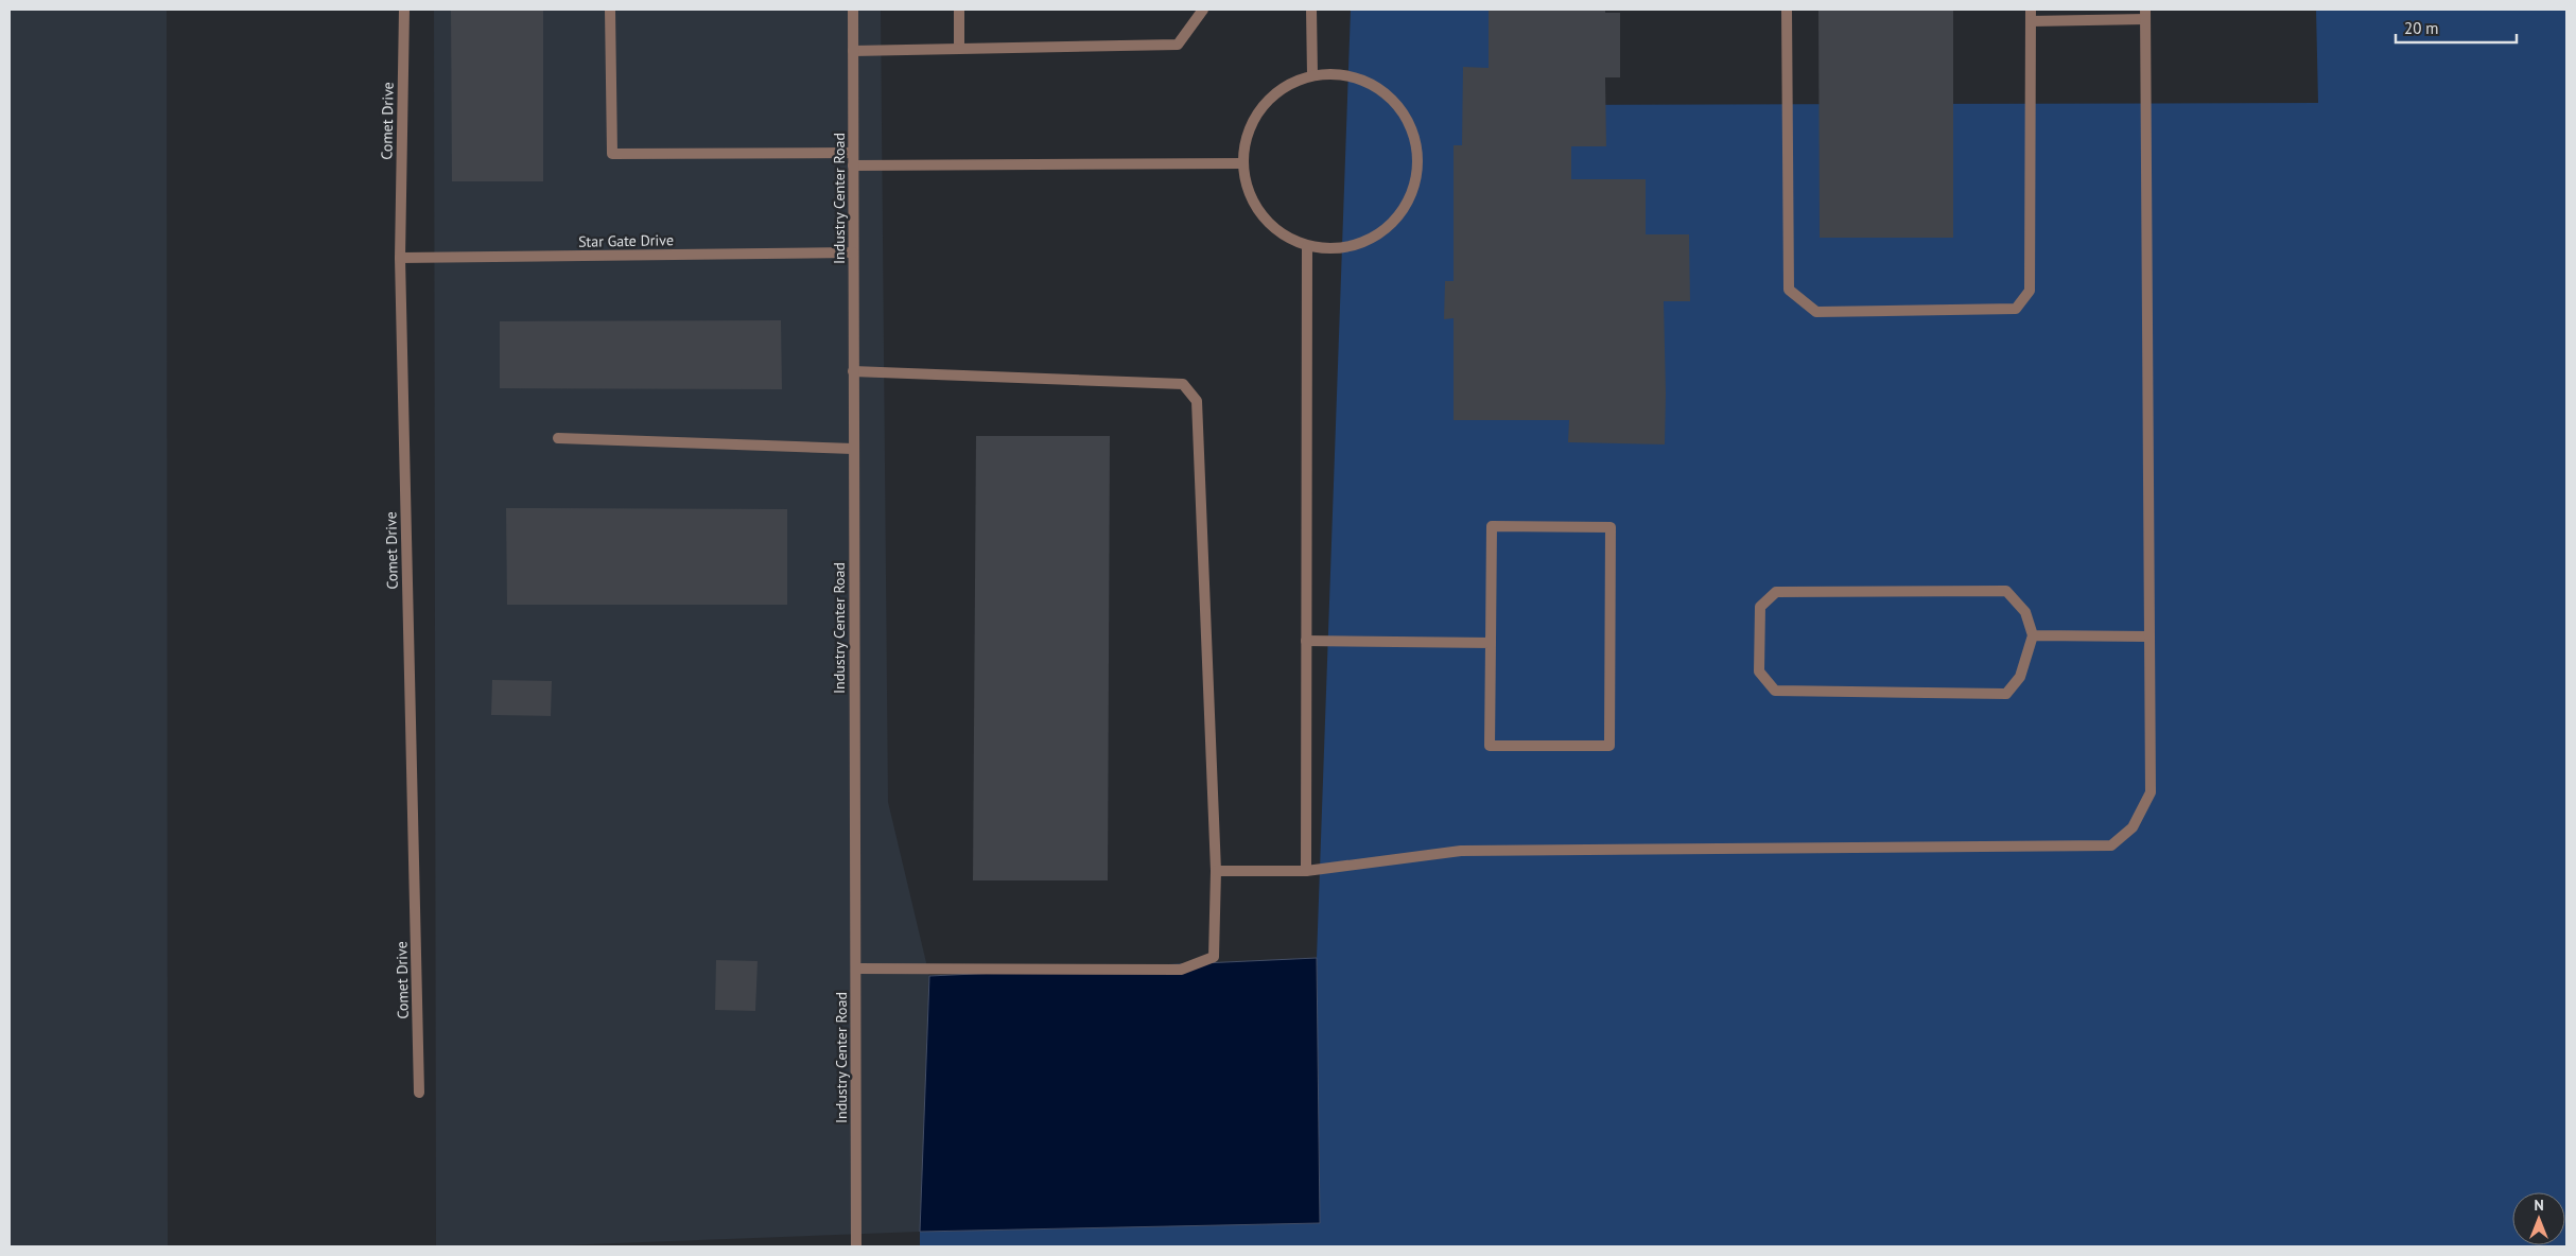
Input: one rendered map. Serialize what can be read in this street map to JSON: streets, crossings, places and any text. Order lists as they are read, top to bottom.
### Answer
{
  "streets": {
    "street": ["Comet Drive", "Industry Center Road", "Star Gate Drive"]
  },
  "crossings": [
    ["Comet Drive", "Star Gate Drive"],
    ["Industry Center Road", "Star Gate Drive"]
  ],
  "scale_bar": "20 m",
  "north": "top"
}
